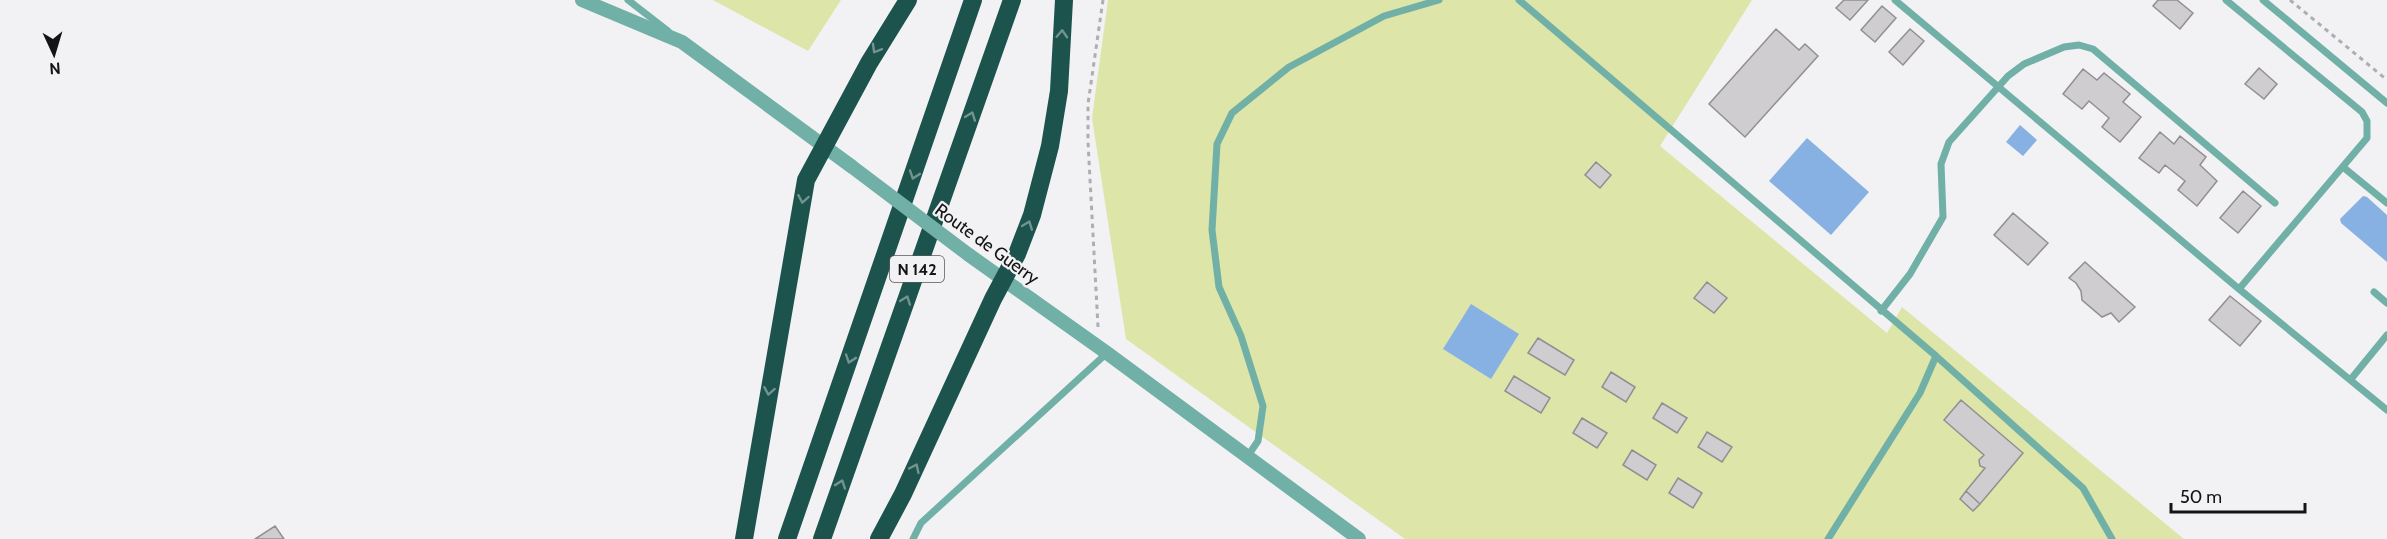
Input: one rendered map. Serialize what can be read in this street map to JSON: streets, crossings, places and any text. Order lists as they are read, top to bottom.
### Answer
{
  "streets": {
    "highway": ["N 142"],
    "street": ["Route de Guerry"]
  },
  "scale_bar": "50 m",
  "north": "bottom"
}
